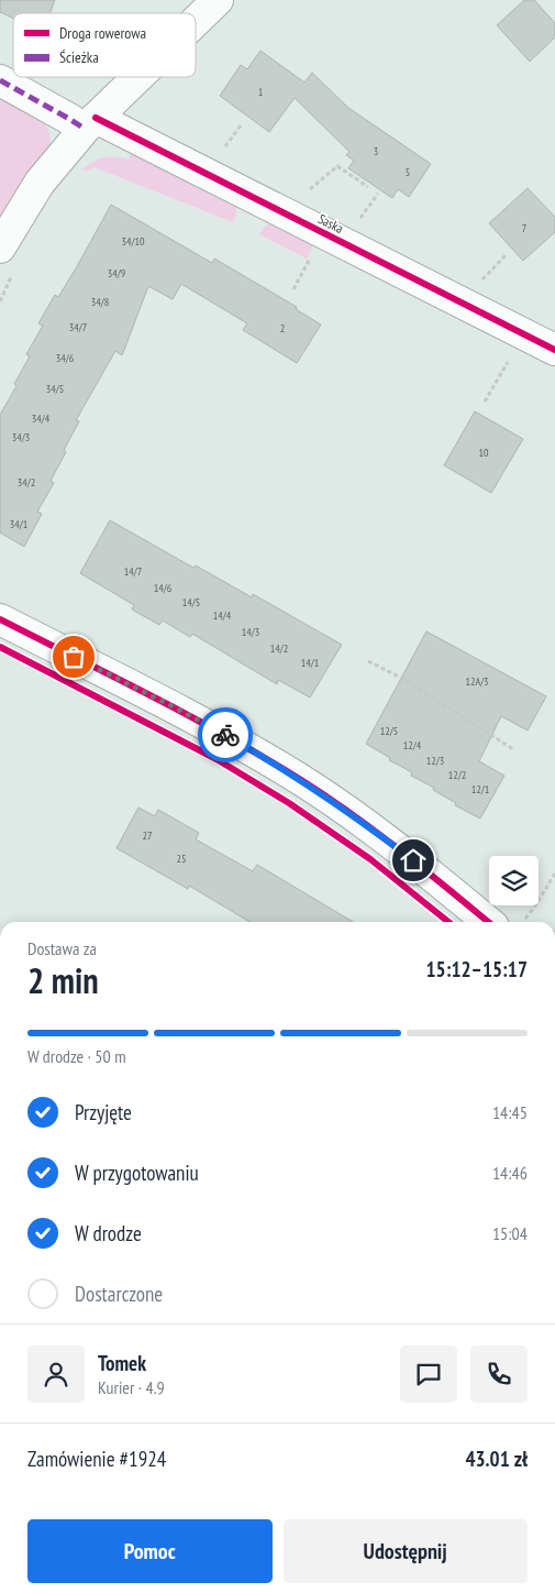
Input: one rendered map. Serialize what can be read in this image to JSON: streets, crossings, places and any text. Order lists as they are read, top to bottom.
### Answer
{
  "streets": {
    "street": ["Saska"]
  },
  "house_numbers": [
    "1",
    "3",
    "5",
    "7",
    "34/10",
    "34/9",
    "34/8",
    "34/7",
    "2",
    "34/6",
    "34/5",
    "34/4",
    "34/3",
    "10",
    "34/2",
    "34/1",
    "14/7",
    "14/6",
    "14/5",
    "14/4",
    "14/3",
    "14/2",
    "14/1",
    "12A/3",
    "12/5",
    "12/4",
    "12/3",
    "12/2",
    "12/1",
    "27",
    "25"
  ],
  "legend": ["Droga rowerowa", "Ścieżka"],
  "page": {
    "heading": ["2 min", "Dostawa za", "15:12–15:17"],
    "panel": [
      "Tomek",
      "Kurier · 4.9",
      "Zamówienie #1924",
      "43.01 zł"
    ],
    "bar": "W drodze · 50 m",
    "list": [
      ["Przyjęte", "14:45"],
      ["W przygotowaniu", "14:46"],
      ["W drodze", "15:04"],
      "Dostarczone"
    ],
    "buttons": ["Pomoc", "Udostępnij"]
  }
}
